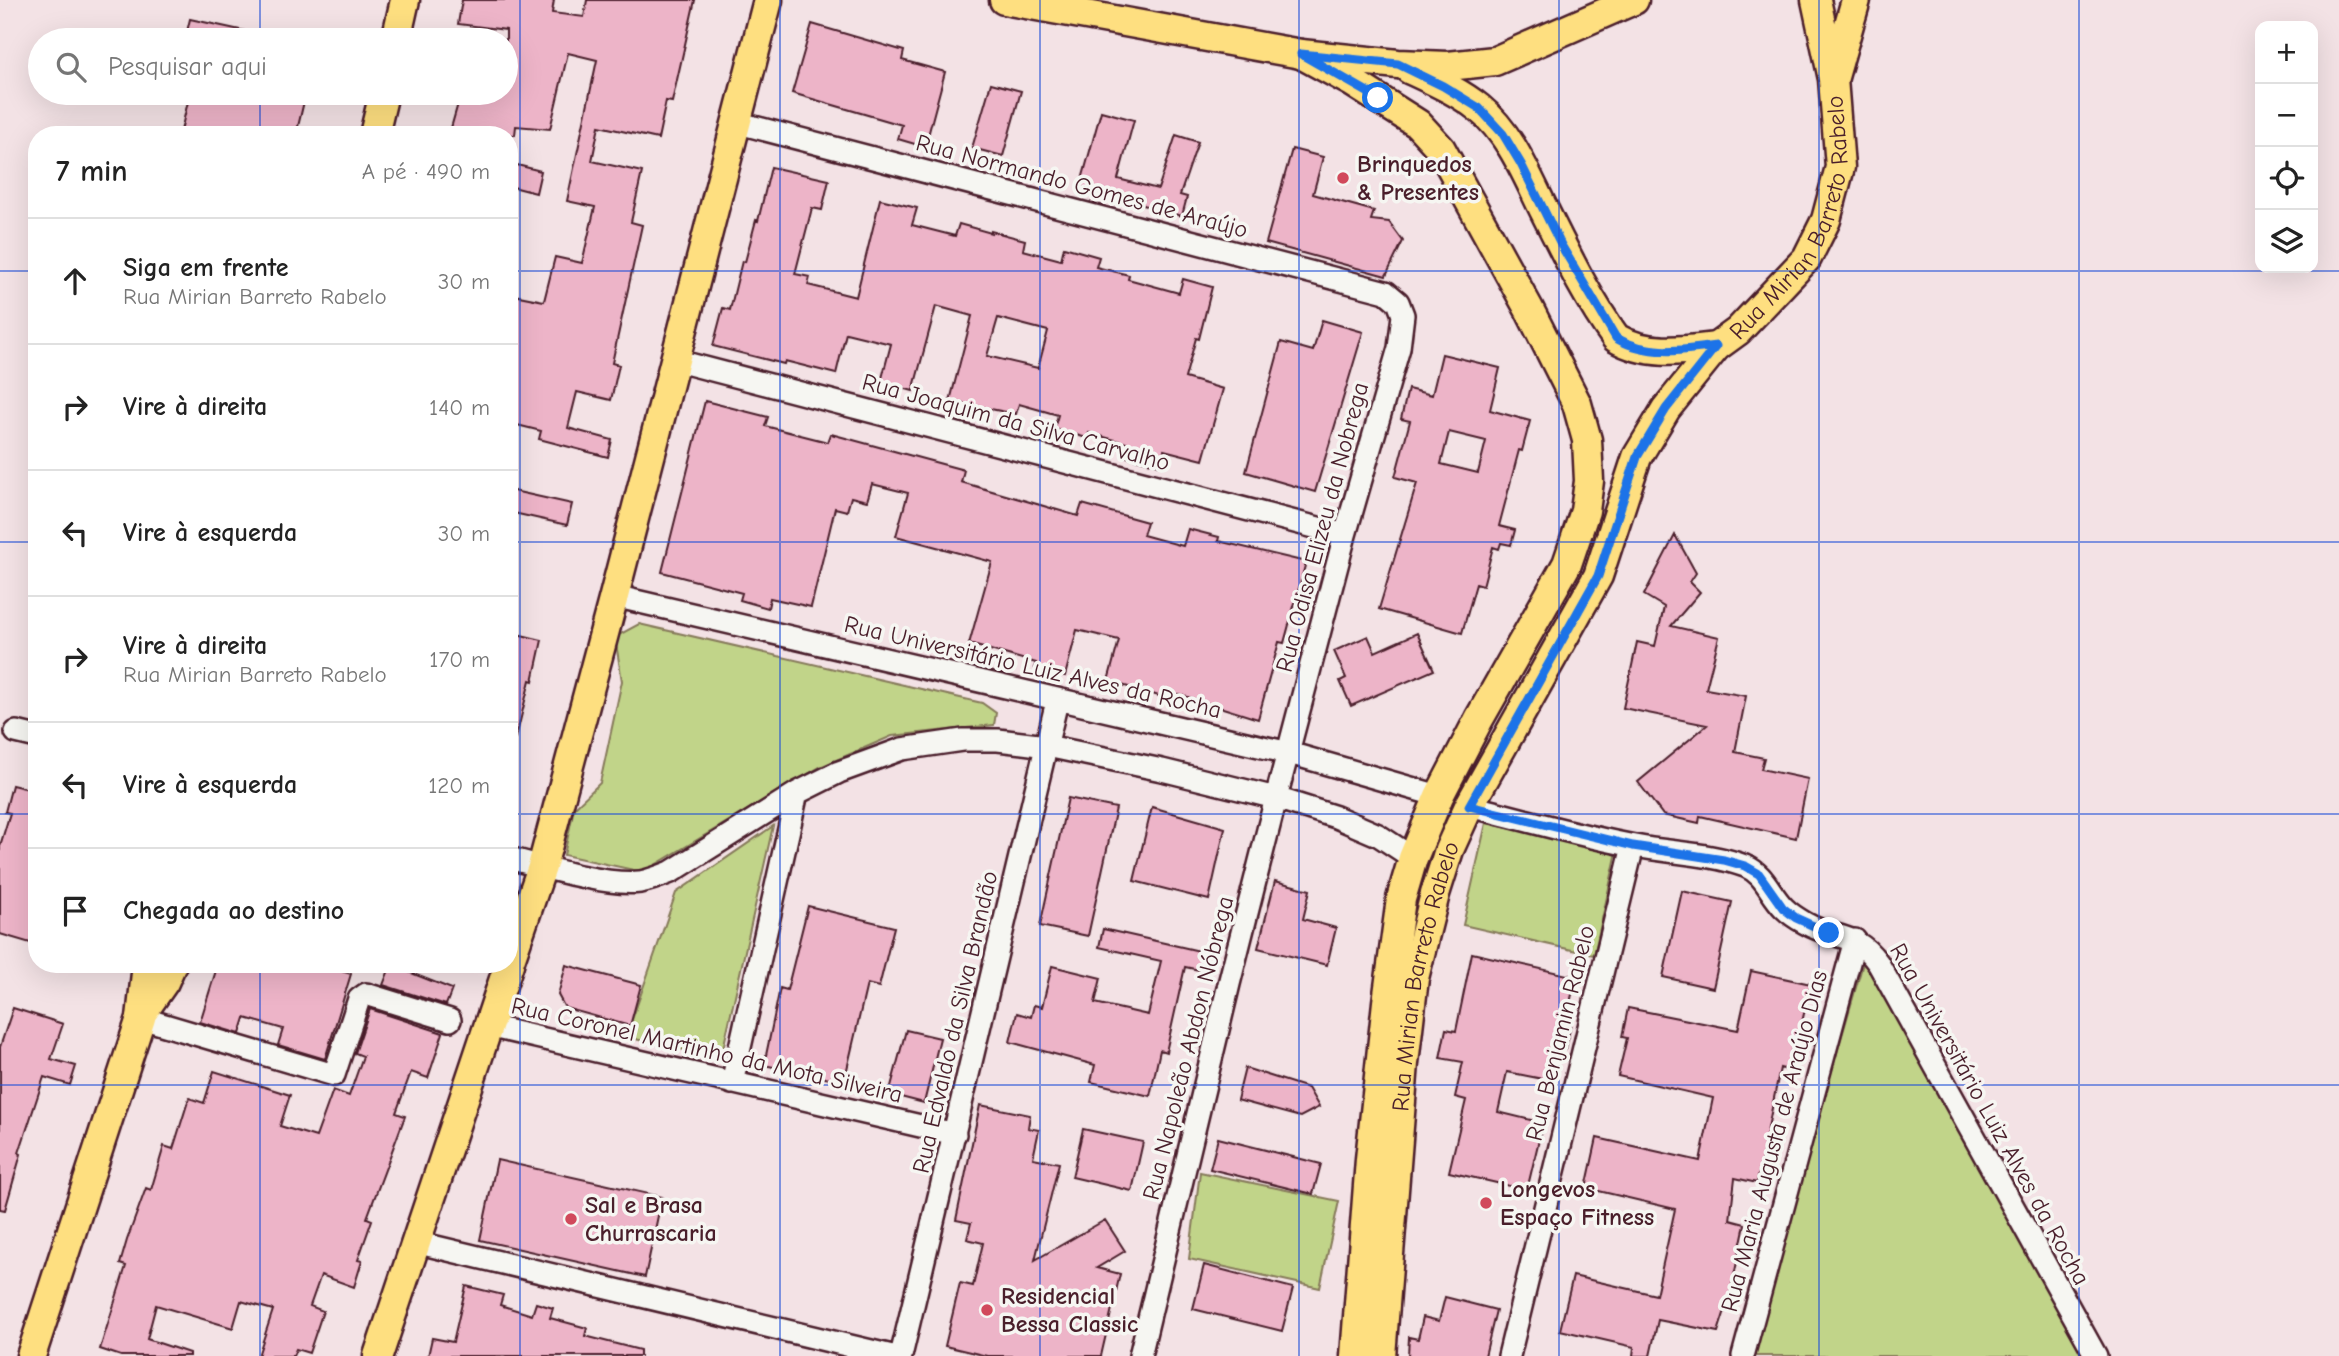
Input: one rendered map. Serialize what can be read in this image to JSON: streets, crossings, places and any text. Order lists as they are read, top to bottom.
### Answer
{
  "streets": {
    "main road": ["Rua Mirian Barreto Rabelo"],
    "street": [
      "Rua Normando Gomes de Araújo",
      "Rua Joaquim da Silva Carvalho",
      "Rua Odisa Elizeu da Nobrega",
      "Rua Universitário Luiz Alves da Rocha",
      "Rua Edvaldo da Silva Brandão",
      "Rua Benjamin Rabelo",
      "Rua Napoleão Abdon Nóbrega",
      "Rua Coronel Martinho da Mota Silveira",
      "Rua Maria Augusta de Araújo Dias"
    ]
  },
  "crossings": [
    ["Rua Normando Gomes de Araújo", "Rua Odisa Elizeu da Nobrega"],
    ["Rua Mirian Barreto Rabelo", "Rua Universitário Luiz Alves da Rocha"],
    ["Rua Joaquim da Silva Carvalho", "Rua Odisa Elizeu da Nobrega"],
    ["Rua Odisa Elizeu da Nobrega", "Rua Universitário Luiz Alves da Rocha"],
    ["Rua Odisa Elizeu da Nobrega", "Rua Napoleão Abdon Nóbrega"],
    ["Rua Universitário Luiz Alves da Rocha", "Rua Edvaldo da Silva Brandão"],
    ["Rua Universitário Luiz Alves da Rocha", "Rua Benjamin Rabelo"],
    ["Rua Universitário Luiz Alves da Rocha", "Rua Napoleão Abdon Nóbrega"],
    ["Rua Universitário Luiz Alves da Rocha", "Rua Maria Augusta de Araújo Dias"],
    ["Rua Edvaldo da Silva Brandão", "Rua Coronel Martinho da Mota Silveira"]
  ],
  "places": [
    "Brinquedos & Presentes",
    "Longevos Espaço Fitness",
    "Sal e Brasa Churrascaria",
    "Residencial Bessa Classic"
  ],
  "page": {
    "map_buttons": ["+", "−"],
    "search": "Pesquisar aqui",
    "heading": ["7 min", "A pé · 490 m"],
    "list": [
      ["Siga em frente", "Rua Mirian Barreto Rabelo", "30 m"],
      ["Vire à direita", "140 m"],
      ["Vire à esquerda", "30 m"],
      ["Vire à direita", "Rua Mirian Barreto Rabelo", "170 m"],
      ["Vire à esquerda", "120 m"],
      "Chegada ao destino"
    ]
  }
}
